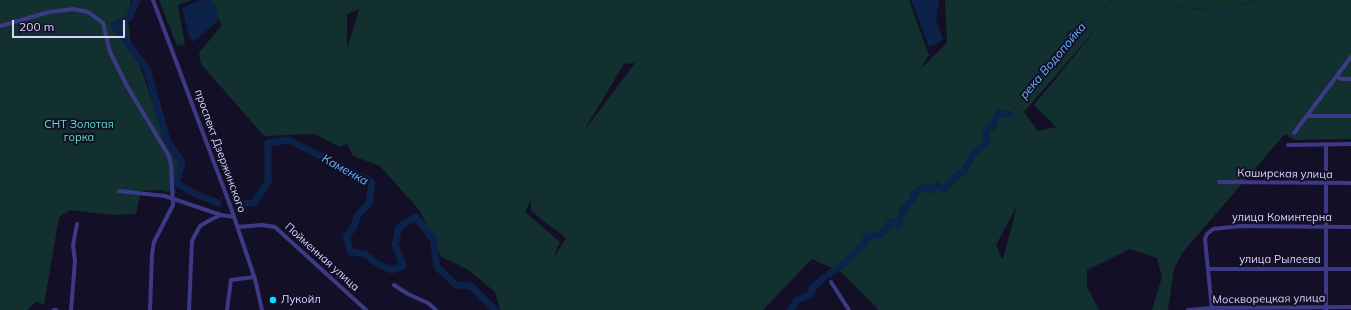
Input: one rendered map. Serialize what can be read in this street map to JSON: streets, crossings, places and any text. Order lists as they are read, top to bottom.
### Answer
{
  "streets": {
    "street": [
      "проспект Дзержинского",
      "Каширская улица",
      "улица Коминтерна",
      "Пойменная улица",
      "улица Рылеева",
      "Москворецкая улица"
    ]
  },
  "crossings": [
    ["проспект Дзержинского", "Пойменная улица"],
    ["улица Коминтерна", "улица Рылеева"]
  ],
  "water": ["река Водопойка", "Каменка"],
  "parks": ["СНТ Золотая горка"],
  "places": ["Лукойл"],
  "scale_bar": "200 m"
}
